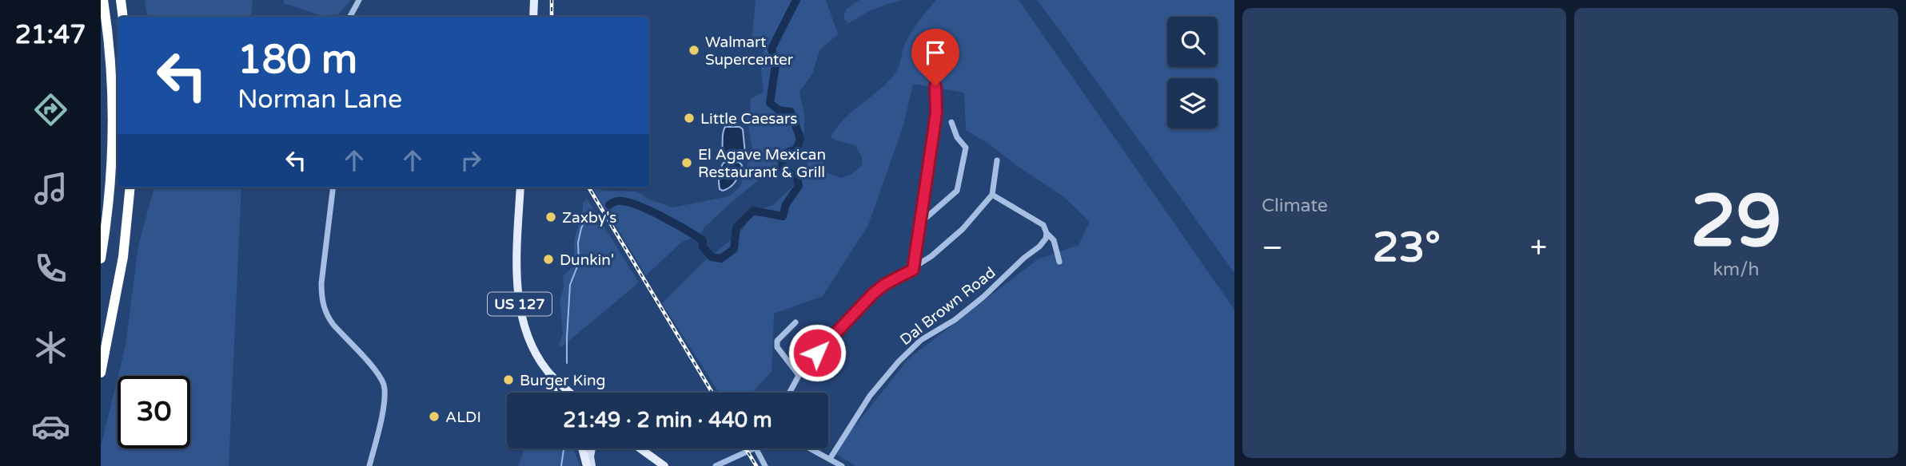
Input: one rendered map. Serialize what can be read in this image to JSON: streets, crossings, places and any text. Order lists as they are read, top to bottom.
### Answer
{
  "streets": {
    "main road": ["US 127"],
    "street": ["Dal Brown Road"]
  },
  "places": [
    "Walmart Supercenter",
    "Little Caesars",
    "El Agave Mexican Restaurant & Grill",
    "Zaxby's",
    "Dunkin'",
    "Burger King",
    "ALDI"
  ],
  "page": {
    "tabs": "21:47",
    "tile": [
      "Climate",
      ["29", "km/h"]
    ],
    "turn": ["180 m", "Norman Lane"],
    "heat": ["−", "23°", "+"],
    "limit": "30",
    "trip": "21:49 · 2 min · 440 m"
  }
}
